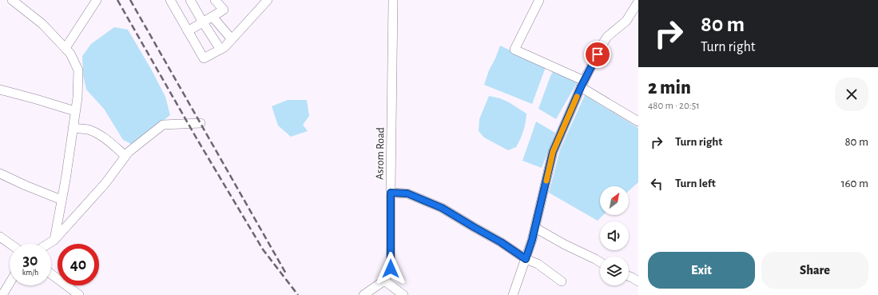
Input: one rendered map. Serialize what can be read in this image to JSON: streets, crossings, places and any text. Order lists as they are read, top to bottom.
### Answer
{
  "streets": {
    "street": ["Asrom Road"]
  },
  "north": "top right",
  "page": {
    "turn": ["80 m", "Turn right"],
    "heading": ["2 min", "480 m · 20:51"],
    "list": [
      {
        "name": "Turn right",
        "value": "80 m"
      },
      {
        "name": "Turn left",
        "value": "160 m"
      }
    ],
    "speed": "30 km/h",
    "limit": "40",
    "buttons": ["Exit", "Share"]
  }
}
